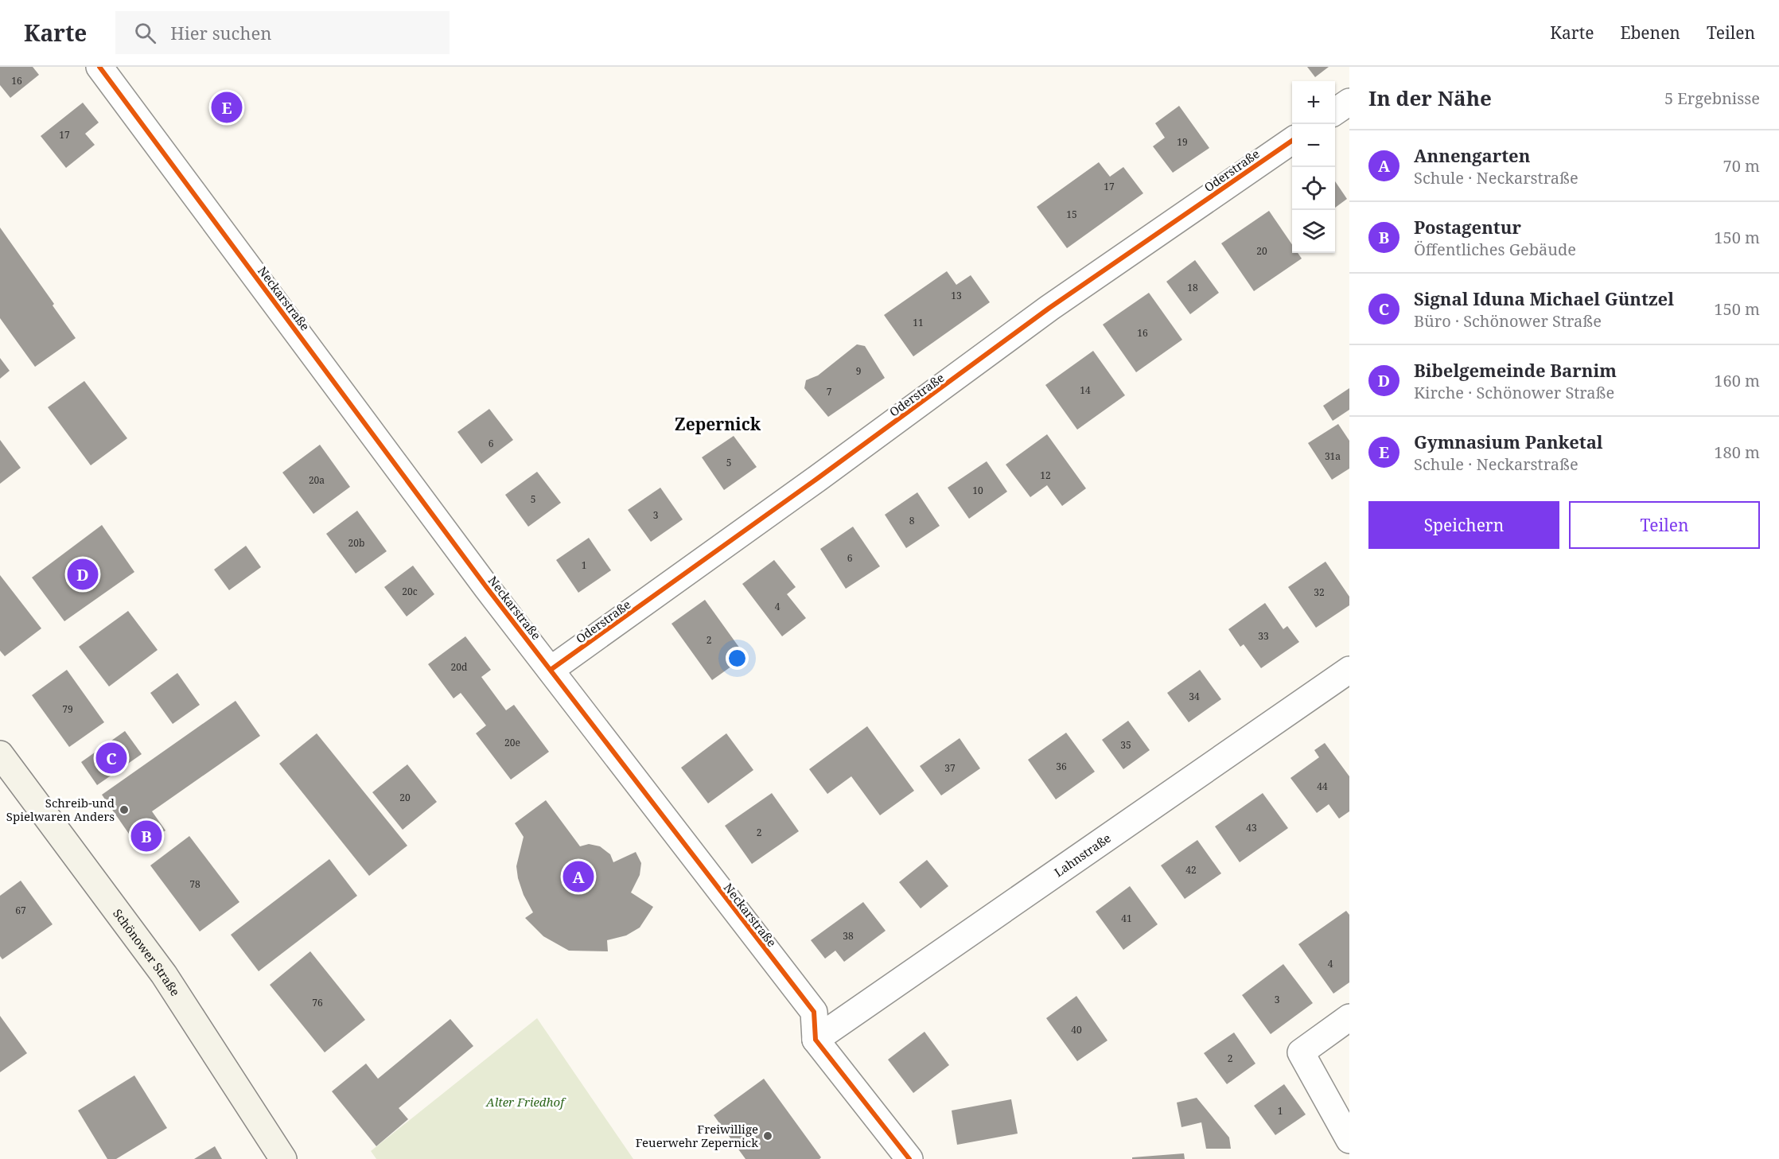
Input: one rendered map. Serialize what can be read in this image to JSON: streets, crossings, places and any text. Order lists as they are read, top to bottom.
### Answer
{
  "streets": {
    "street": [
      "Oderstraße",
      "Neckarstraße",
      "Lahnstraße",
      "Schönower Straße"
    ]
  },
  "crossings": [
    ["Oderstraße", "Neckarstraße"],
    ["Neckarstraße", "Lahnstraße"]
  ],
  "districts": ["Zepernick"],
  "parks": ["Alter Friedhof"],
  "places": ["Schreib-und Spielwaren Anders", "Freiwillige Feuerwehr Zepernick"],
  "house_numbers": [
    "16",
    "17",
    "19",
    "17",
    "15",
    "20",
    "18",
    "13",
    "11",
    "16",
    "9",
    "14",
    "7",
    "6",
    "31a",
    "5",
    "12",
    "20a",
    "10",
    "5",
    "3",
    "8",
    "20b",
    "6",
    "1",
    "20c",
    "32",
    "4",
    "33",
    "2",
    "20d",
    "34",
    "79",
    "20e",
    "35",
    "36",
    "37",
    "44",
    "20",
    "43",
    "2",
    "42",
    "78",
    "67",
    "41",
    "38",
    "4",
    "3",
    "76",
    "40",
    "2",
    "1"
  ],
  "page": {
    "header": "Karte",
    "search": "Hier suchen",
    "nav": ["Karte", "Ebenen", "Teilen"],
    "heading": ["In der Nähe", "5 Ergebnisse"],
    "map_buttons": ["+", "−"],
    "pins": [
      "E",
      "D",
      "C",
      "B",
      "A"
    ],
    "list": [
      {
        "mark": "A",
        "name": "Annengarten",
        "note": "Schule · Neckarstraße",
        "value": "70 m"
      },
      {
        "mark": "B",
        "name": "Postagentur",
        "note": "Öffentliches Gebäude",
        "value": "150 m"
      },
      {
        "mark": "C",
        "name": "Signal Iduna Michael Güntzel",
        "note": "Büro · Schönower Straße",
        "value": "150 m"
      },
      {
        "mark": "D",
        "name": "Bibelgemeinde Barnim",
        "note": "Kirche · Schönower Straße",
        "value": "160 m"
      },
      {
        "mark": "E",
        "name": "Gymnasium Panketal",
        "note": "Schule · Neckarstraße",
        "value": "180 m"
      }
    ],
    "buttons": ["Speichern", "Teilen"]
  }
}
